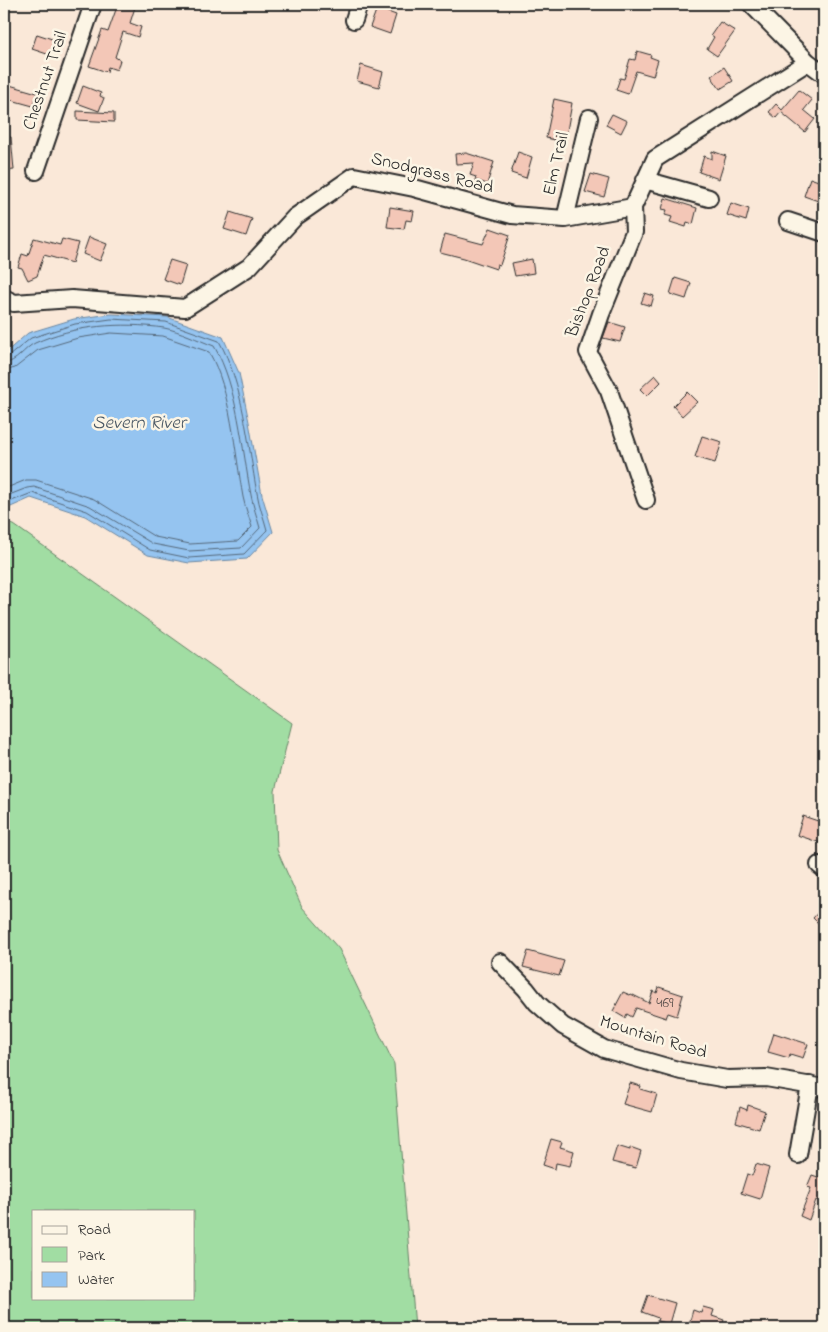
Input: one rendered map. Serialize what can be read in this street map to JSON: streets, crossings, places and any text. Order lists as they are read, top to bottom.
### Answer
{
  "streets": {
    "street": [
      "Chestnut Trail",
      "Elm Trail",
      "Snodgrass Road",
      "Bishop Road",
      "Mountain Road"
    ]
  },
  "crossings": [
    ["Elm Trail", "Snodgrass Road"],
    ["Snodgrass Road", "Bishop Road"]
  ],
  "water": ["Severn River"],
  "house_numbers": ["469"],
  "legend": ["Road", "Park", "Water"]
}
